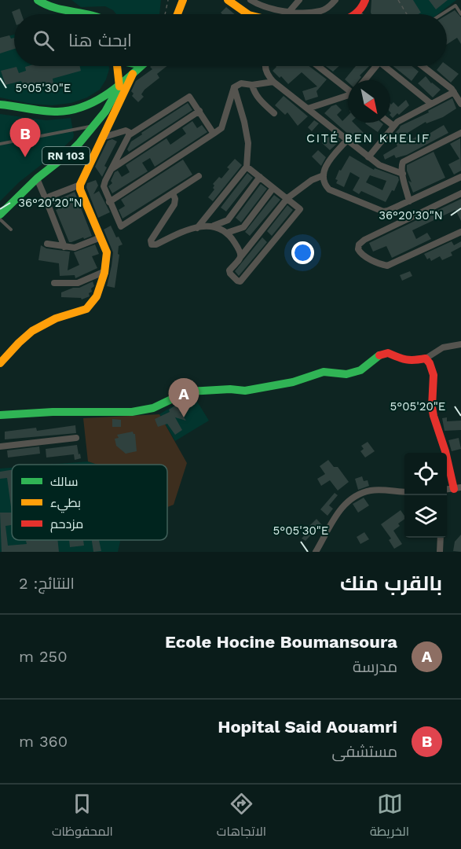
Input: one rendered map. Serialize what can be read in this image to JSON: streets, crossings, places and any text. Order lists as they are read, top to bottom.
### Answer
{
  "streets": {
    "street": ["RN 103"]
  },
  "districts": ["CITÉ BEN KHELIF"],
  "legend": ["سالك", "بطيء", "مزدحم"],
  "north": "bottom right",
  "page": {
    "search": "ابحث هنا",
    "pins": ["B", "A"],
    "heading": ["بالقرب منك", "النتائج: 2"],
    "list": [
      {
        "mark": "A",
        "name": "Ecole Hocine Boumansoura",
        "note": "مدرسة",
        "value": "250 m"
      },
      {
        "mark": "B",
        "name": "Hopital Said Aouamri",
        "note": "مستشفى",
        "value": "360 m"
      }
    ],
    "nav": ["الخريطة", "الاتجاهات", "المحفوظات"]
  },
  "coordinates": [
    "5°05'30\"E",
    "36°20'20\"N",
    "36°20'30\"N",
    "5°05'20\"E"
  ]
}
